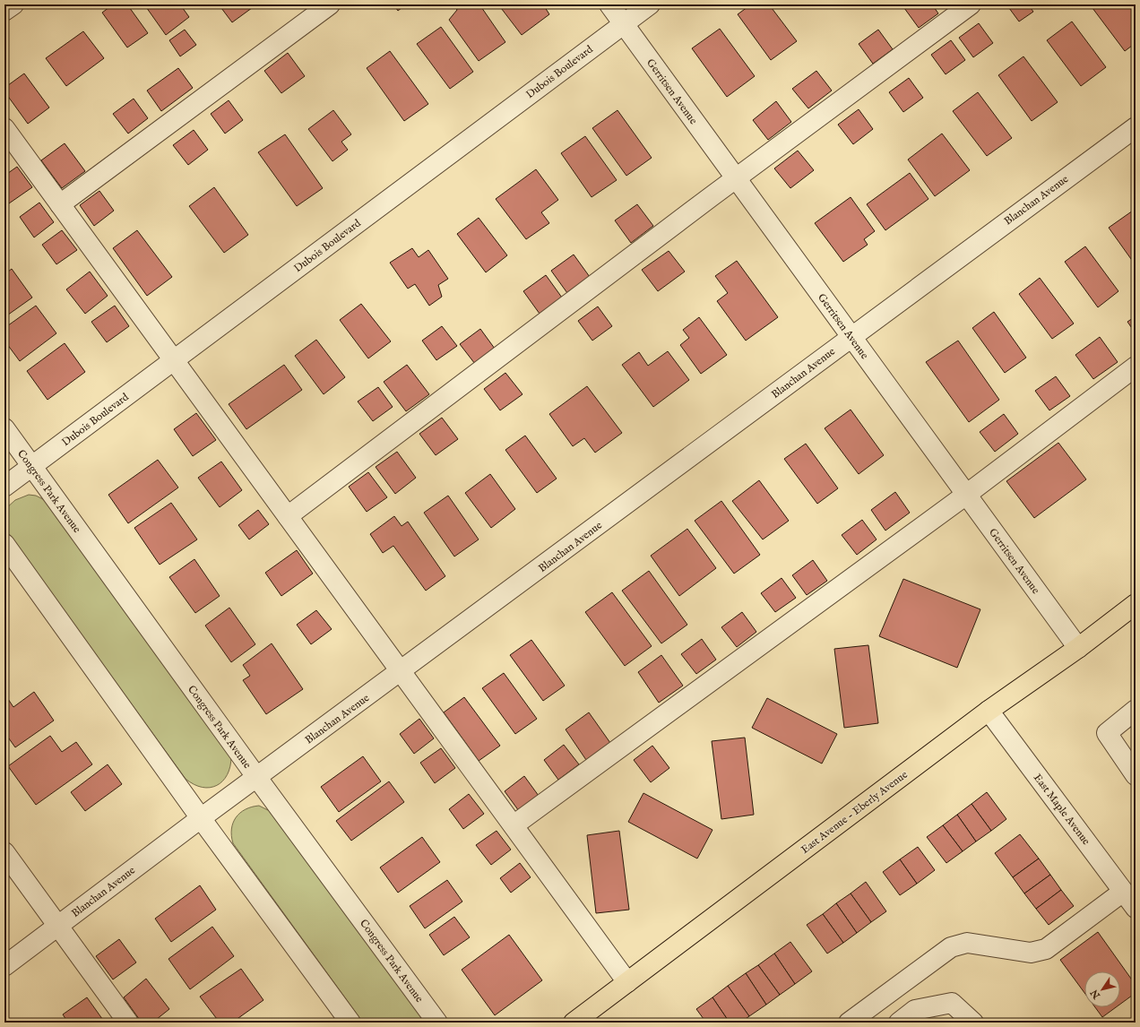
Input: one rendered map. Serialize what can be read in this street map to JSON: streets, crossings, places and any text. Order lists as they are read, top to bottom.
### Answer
{
  "streets": {
    "main road": ["East Avenue - Eberly Avenue"],
    "street": [
      "Dubois Boulevard",
      "Gerritsen Avenue",
      "Blanchan Avenue",
      "Congress Park Avenue",
      "East Maple Avenue"
    ]
  },
  "crossings": [
    ["Dubois Boulevard", "Gerritsen Avenue"],
    ["Dubois Boulevard", "Congress Park Avenue"],
    ["Gerritsen Avenue", "Blanchan Avenue"],
    ["Gerritsen Avenue", "East Avenue - Eberly Avenue"],
    ["Blanchan Avenue", "Congress Park Avenue"],
    ["East Maple Avenue", "East Avenue - Eberly Avenue"]
  ],
  "north": "bottom left"
}
